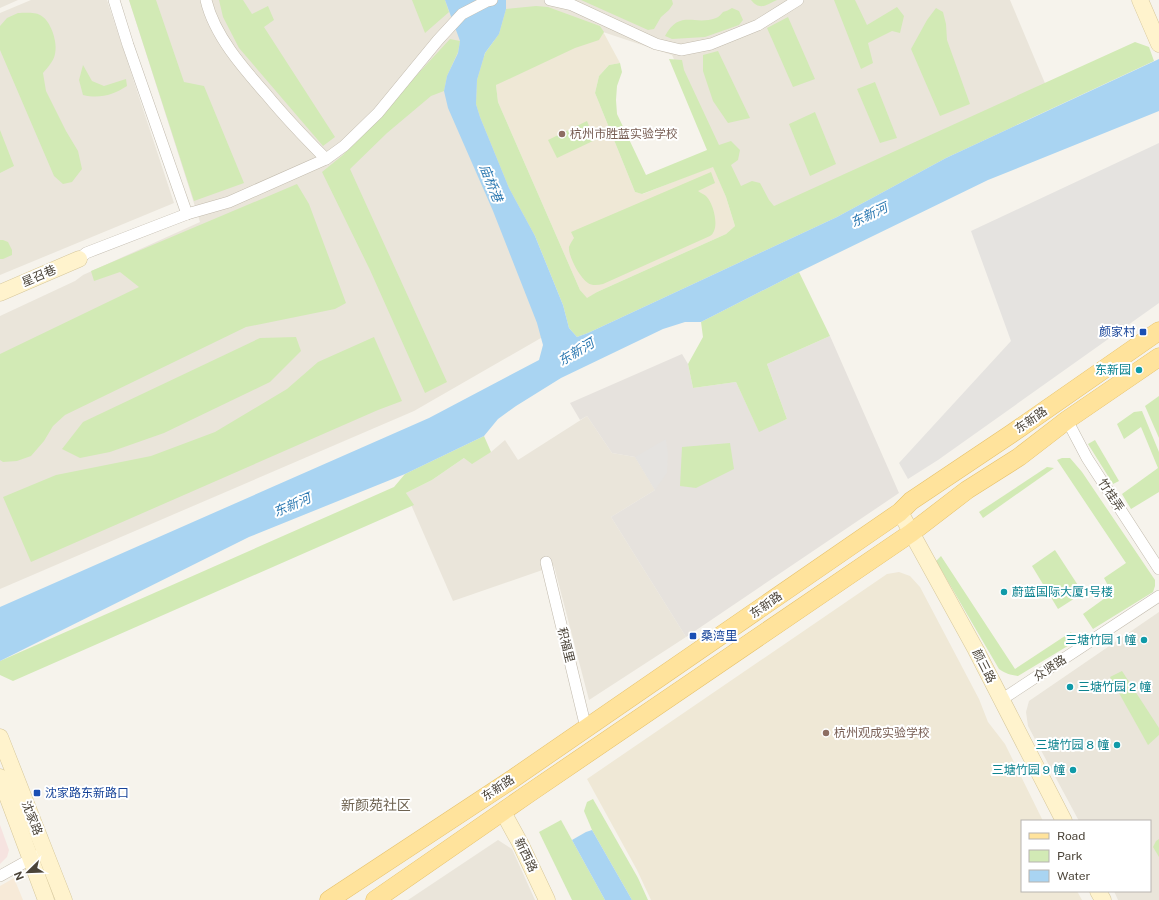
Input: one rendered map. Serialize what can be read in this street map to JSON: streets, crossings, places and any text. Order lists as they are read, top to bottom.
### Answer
{
  "streets": {
    "main road": ["东新路"],
    "street": [
      "星召巷",
      "竹桂弄",
      "积福里",
      "颜三路",
      "众贤路",
      "沈家路",
      "新西路"
    ]
  },
  "crossings": [
    ["东新路", "竹桂弄"],
    ["东新路", "积福里"],
    ["东新路", "颜三路"],
    ["东新路", "新西路"],
    ["颜三路", "众贤路"]
  ],
  "districts": ["新颜苑社区"],
  "water": ["庙桥港", "东新河"],
  "places": {
    "other": [
      "杭州市胜蓝实验学校",
      "东新园",
      "蔚蓝国际大厦1号楼",
      "三塘竹园 1 幢",
      "三塘竹园 2 幢",
      "杭州观成实验学校",
      "三塘竹园 8 幢",
      "三塘竹园 9 幢"
    ],
    "transit": ["颜家村", "桑湾里", "沈家路东新路口"]
  },
  "legend": ["Road", "Park", "Water"],
  "north": "bottom left"
}
